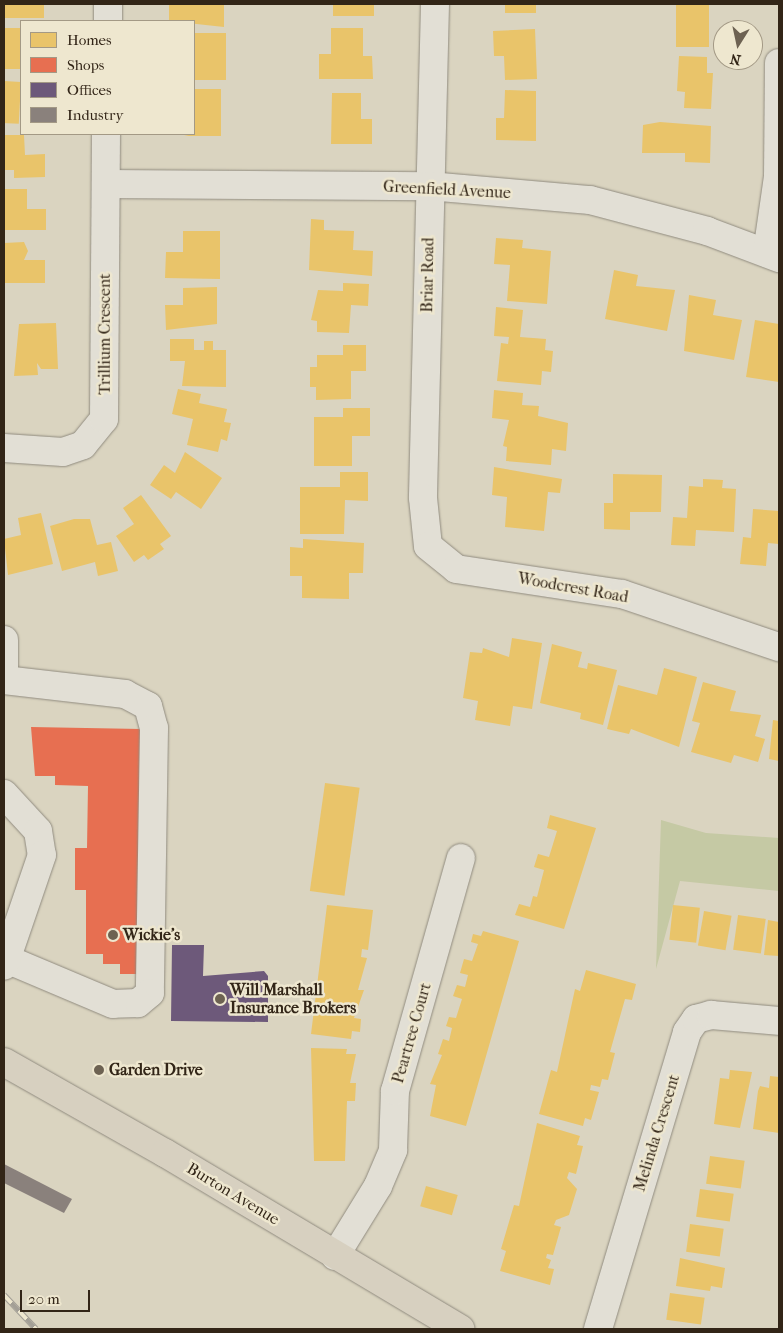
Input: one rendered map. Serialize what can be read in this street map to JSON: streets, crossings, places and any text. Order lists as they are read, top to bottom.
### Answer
{
  "streets": {
    "main road": ["Burton Avenue"],
    "street": [
      "Greenfield Avenue",
      "Briar Road",
      "Trillium Crescent",
      "Woodcrest Road",
      "Peartree Court",
      "Melinda Crescent"
    ]
  },
  "crossings": [
    ["Greenfield Avenue", "Briar Road"],
    ["Greenfield Avenue", "Trillium Crescent"],
    ["Briar Road", "Woodcrest Road"],
    ["Peartree Court", "Burton Avenue"]
  ],
  "places": ["Wickie's", "Will Marshall Insurance Brokers", "Garden Drive"],
  "legend": [
    "Homes",
    "Shops",
    "Offices",
    "Industry"
  ],
  "scale_bar": "20 m",
  "north": "bottom"
}
